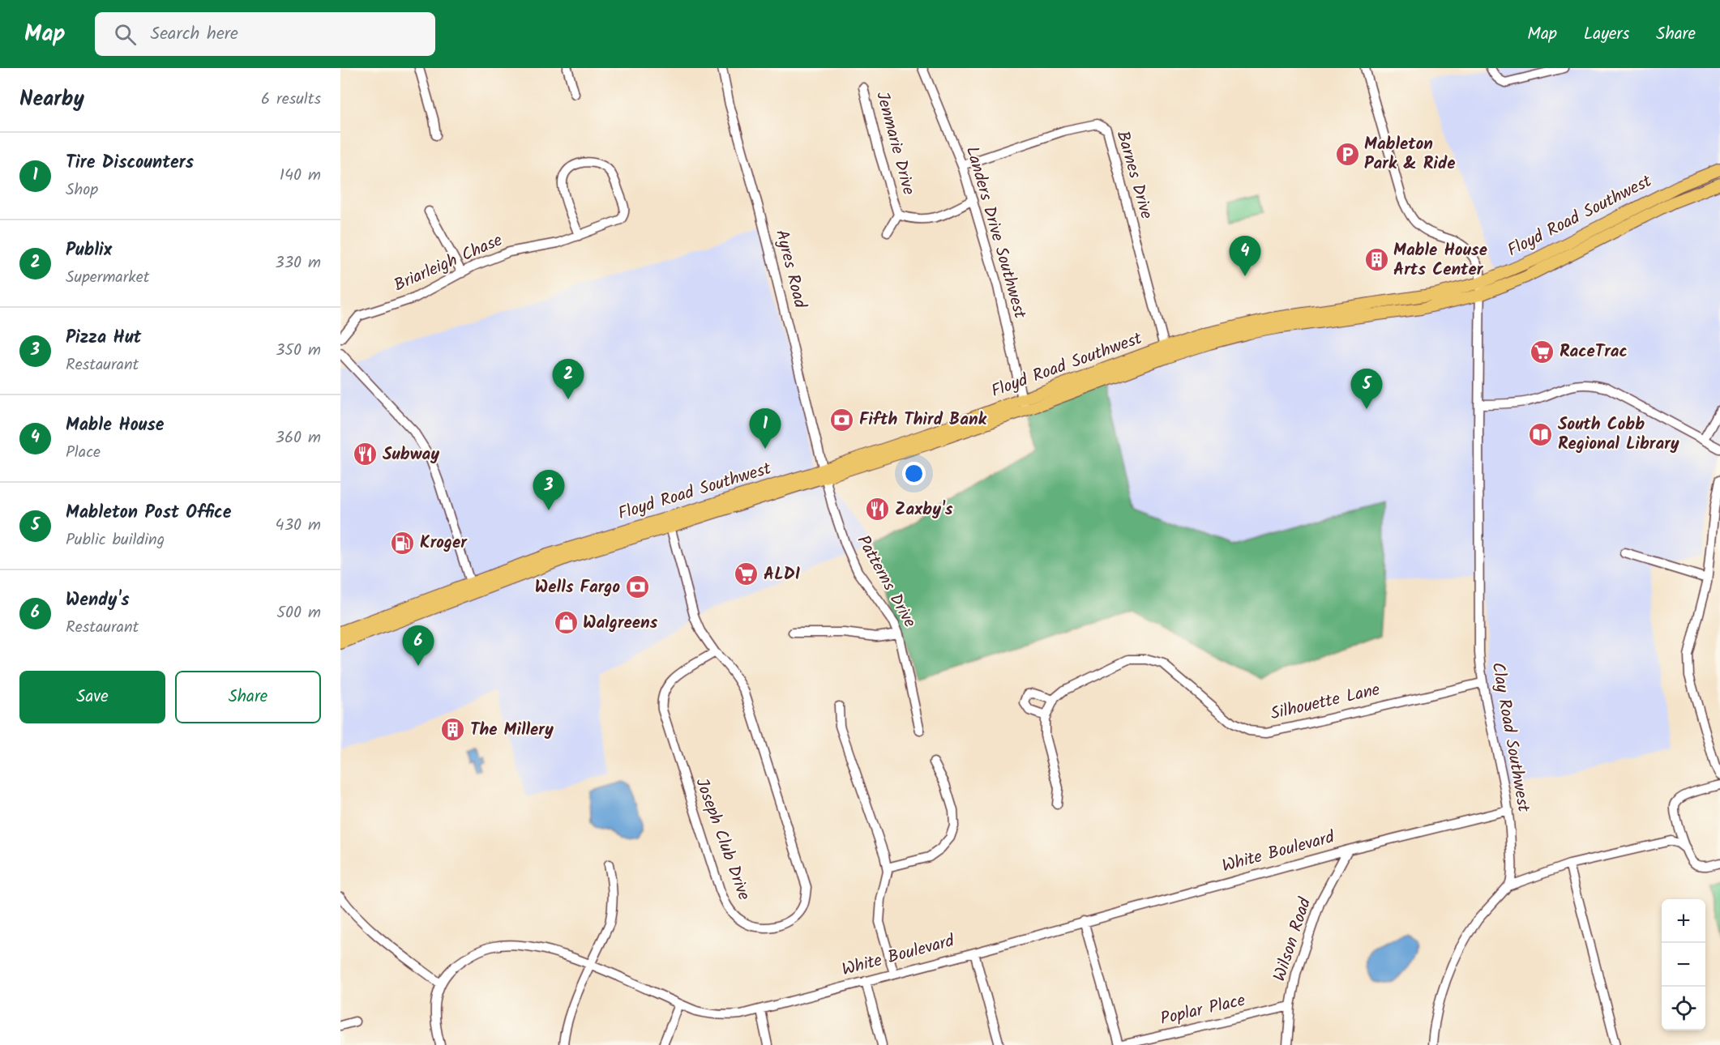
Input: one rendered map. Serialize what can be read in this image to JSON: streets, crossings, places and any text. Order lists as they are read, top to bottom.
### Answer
{
  "streets": {
    "main road": ["Floyd Road Southwest"],
    "street": [
      "Jenmarie Drive",
      "Barnes Drive",
      "Landers Drive Southwest",
      "Briarleigh Chase",
      "Ayres Road",
      "Patterns Drive",
      "Silhouette Lane",
      "Clay Road Southwest",
      "Joseph Club Drive",
      "White Boulevard",
      "Wilson Road",
      "Poplar Place"
    ]
  },
  "crossings": [
    ["Jenmarie Drive", "Landers Drive Southwest"],
    ["Barnes Drive", "Floyd Road Southwest"],
    ["Barnes Drive", "Landers Drive Southwest"],
    ["Floyd Road Southwest", "Landers Drive Southwest"],
    ["Floyd Road Southwest", "Ayres Road"],
    ["Floyd Road Southwest", "Patterns Drive"],
    ["Floyd Road Southwest", "Clay Road Southwest"],
    ["Floyd Road Southwest", "Joseph Club Drive"],
    ["Ayres Road", "Patterns Drive"],
    ["Silhouette Lane", "Clay Road Southwest"],
    ["Clay Road Southwest", "White Boulevard"],
    ["White Boulevard", "Wilson Road"],
    ["Wilson Road", "Poplar Place"]
  ],
  "places": {
    "parking": ["Mableton Park & Ride"],
    "building": ["Mable House Arts Center", "The Millery"],
    "supermarket": ["RaceTrac", "ALDI"],
    "bank": ["Fifth Third Bank", "Wells Fargo"],
    "library": ["South Cobb Regional Library"],
    "restaurant": ["Subway", "Zaxby's"],
    "fuel station": ["Kroger"],
    "shop": ["Walgreens"]
  },
  "page": {
    "header": "Map",
    "search": "Search here",
    "nav": ["Map", "Layers", "Share"],
    "heading": ["Nearby", "6 results"],
    "list": [
      {
        "mark": "1",
        "name": "Tire Discounters",
        "note": "Shop",
        "value": "140 m"
      },
      {
        "mark": "2",
        "name": "Publix",
        "note": "Supermarket",
        "value": "330 m"
      },
      {
        "mark": "3",
        "name": "Pizza Hut",
        "note": "Restaurant",
        "value": "350 m"
      },
      {
        "mark": "4",
        "name": "Mable House",
        "note": "Place",
        "value": "360 m"
      },
      {
        "mark": "5",
        "name": "Mableton Post Office",
        "note": "Public building",
        "value": "430 m"
      },
      {
        "mark": "6",
        "name": "Wendy's",
        "note": "Restaurant",
        "value": "500 m"
      }
    ],
    "pins": [
      "4",
      "2",
      "5",
      "1",
      "3",
      "6"
    ],
    "buttons": ["Save", "Share"],
    "map_buttons": ["+", "−"]
  }
}
